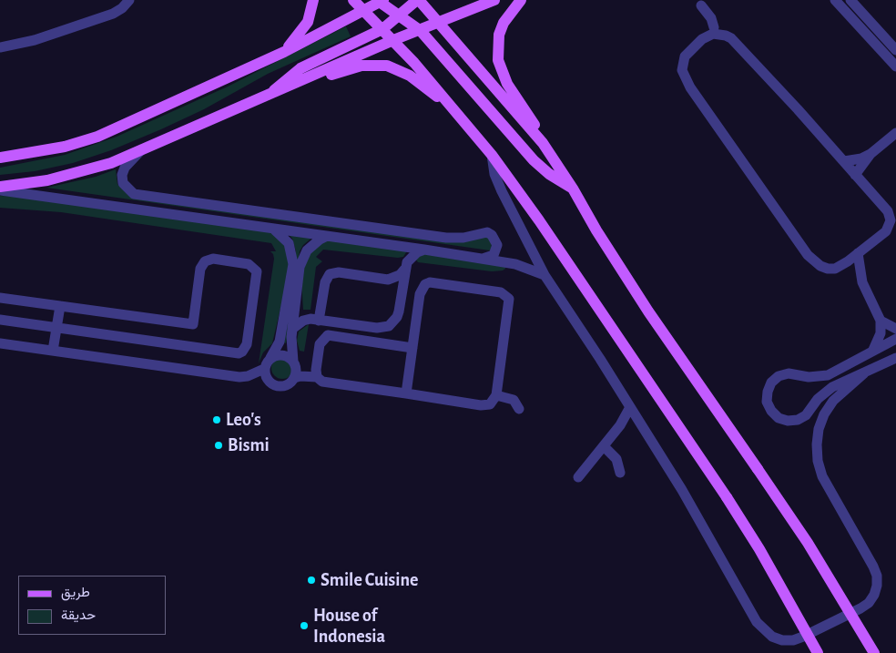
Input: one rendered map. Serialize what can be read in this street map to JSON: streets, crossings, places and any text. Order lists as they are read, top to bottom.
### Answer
{
  "places": [
    "Leo's",
    "Bismi",
    "Smile Cuisine",
    "House of Indonesia"
  ],
  "legend": ["طريق", "حديقة"]
}
